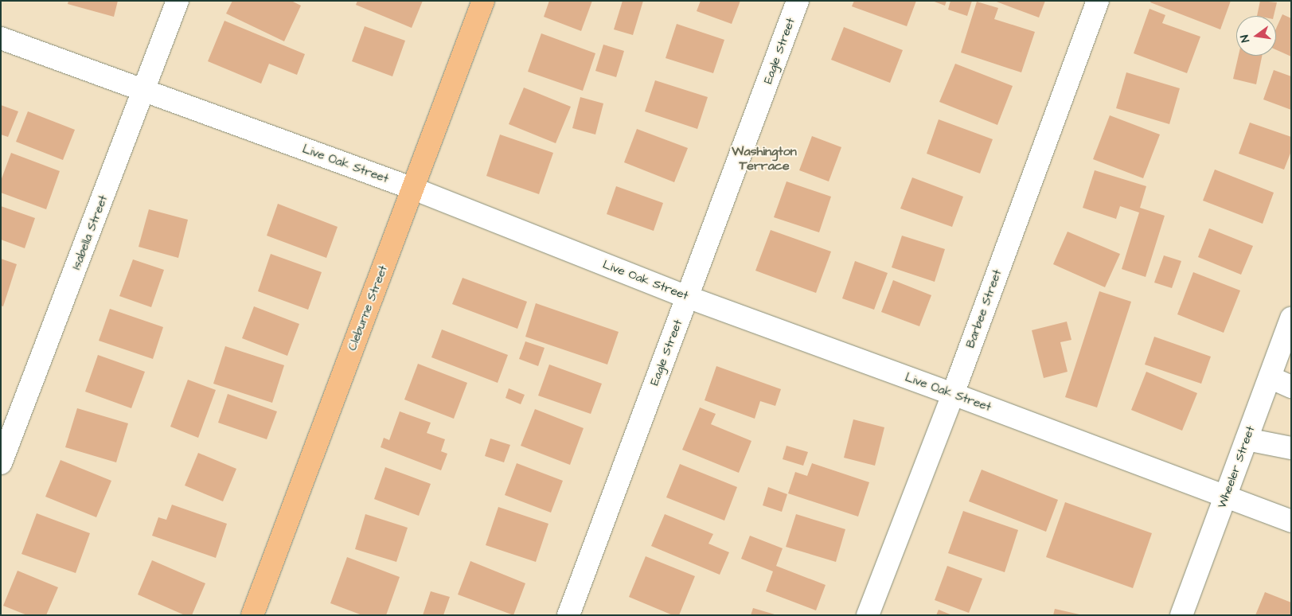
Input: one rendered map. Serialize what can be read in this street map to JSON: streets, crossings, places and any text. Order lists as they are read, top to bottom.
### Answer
{
  "streets": {
    "main road": ["Cleburne Street"],
    "street": [
      "Eagle Street",
      "Live Oak Street",
      "Isabella Street",
      "Barbee Street",
      "Wheeler Street"
    ]
  },
  "crossings": [
    ["Eagle Street", "Live Oak Street"],
    ["Live Oak Street", "Isabella Street"],
    ["Live Oak Street", "Cleburne Street"],
    ["Live Oak Street", "Barbee Street"],
    ["Live Oak Street", "Wheeler Street"]
  ],
  "districts": ["Washington Terrace"],
  "north": "left"
}
